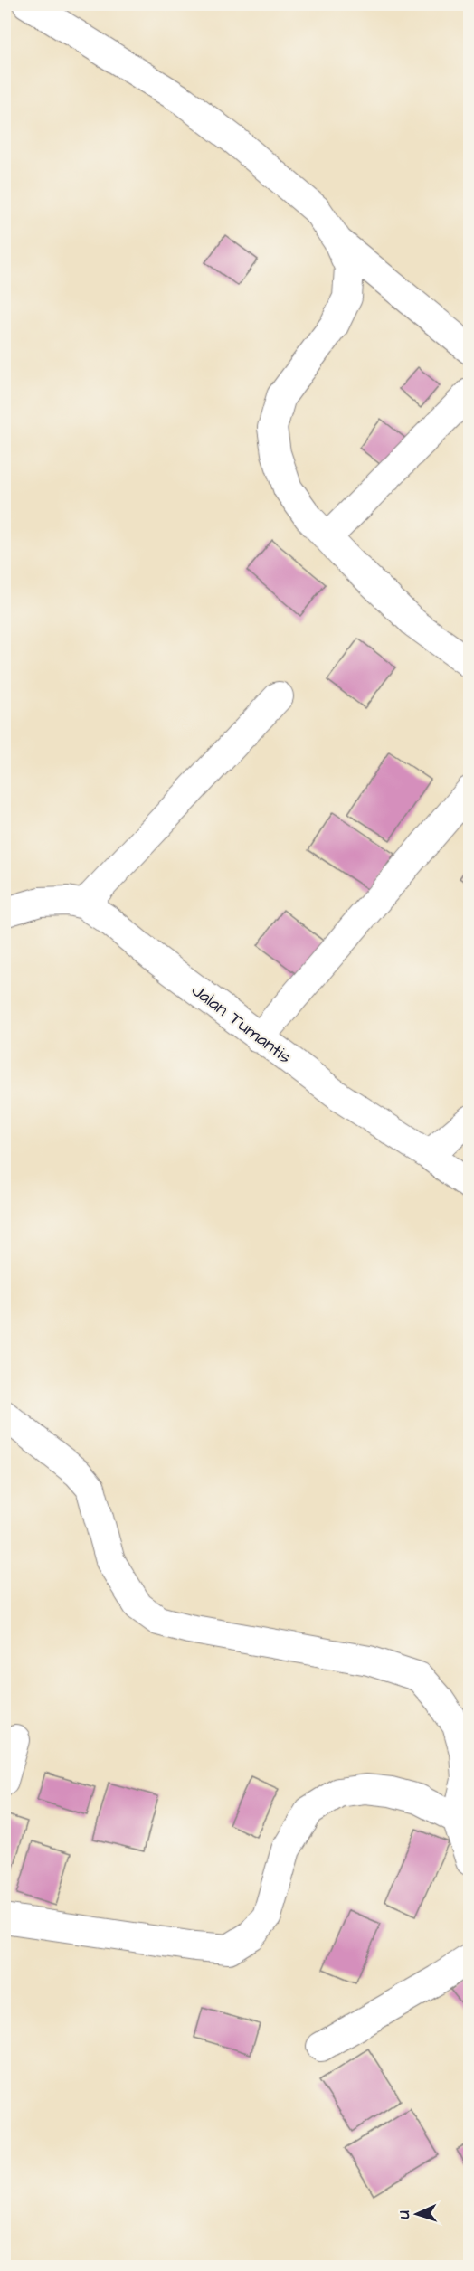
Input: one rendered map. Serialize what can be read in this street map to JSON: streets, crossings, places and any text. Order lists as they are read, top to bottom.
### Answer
{
  "streets": {
    "street": ["Jalan Tumantis"]
  },
  "north": "left"
}
